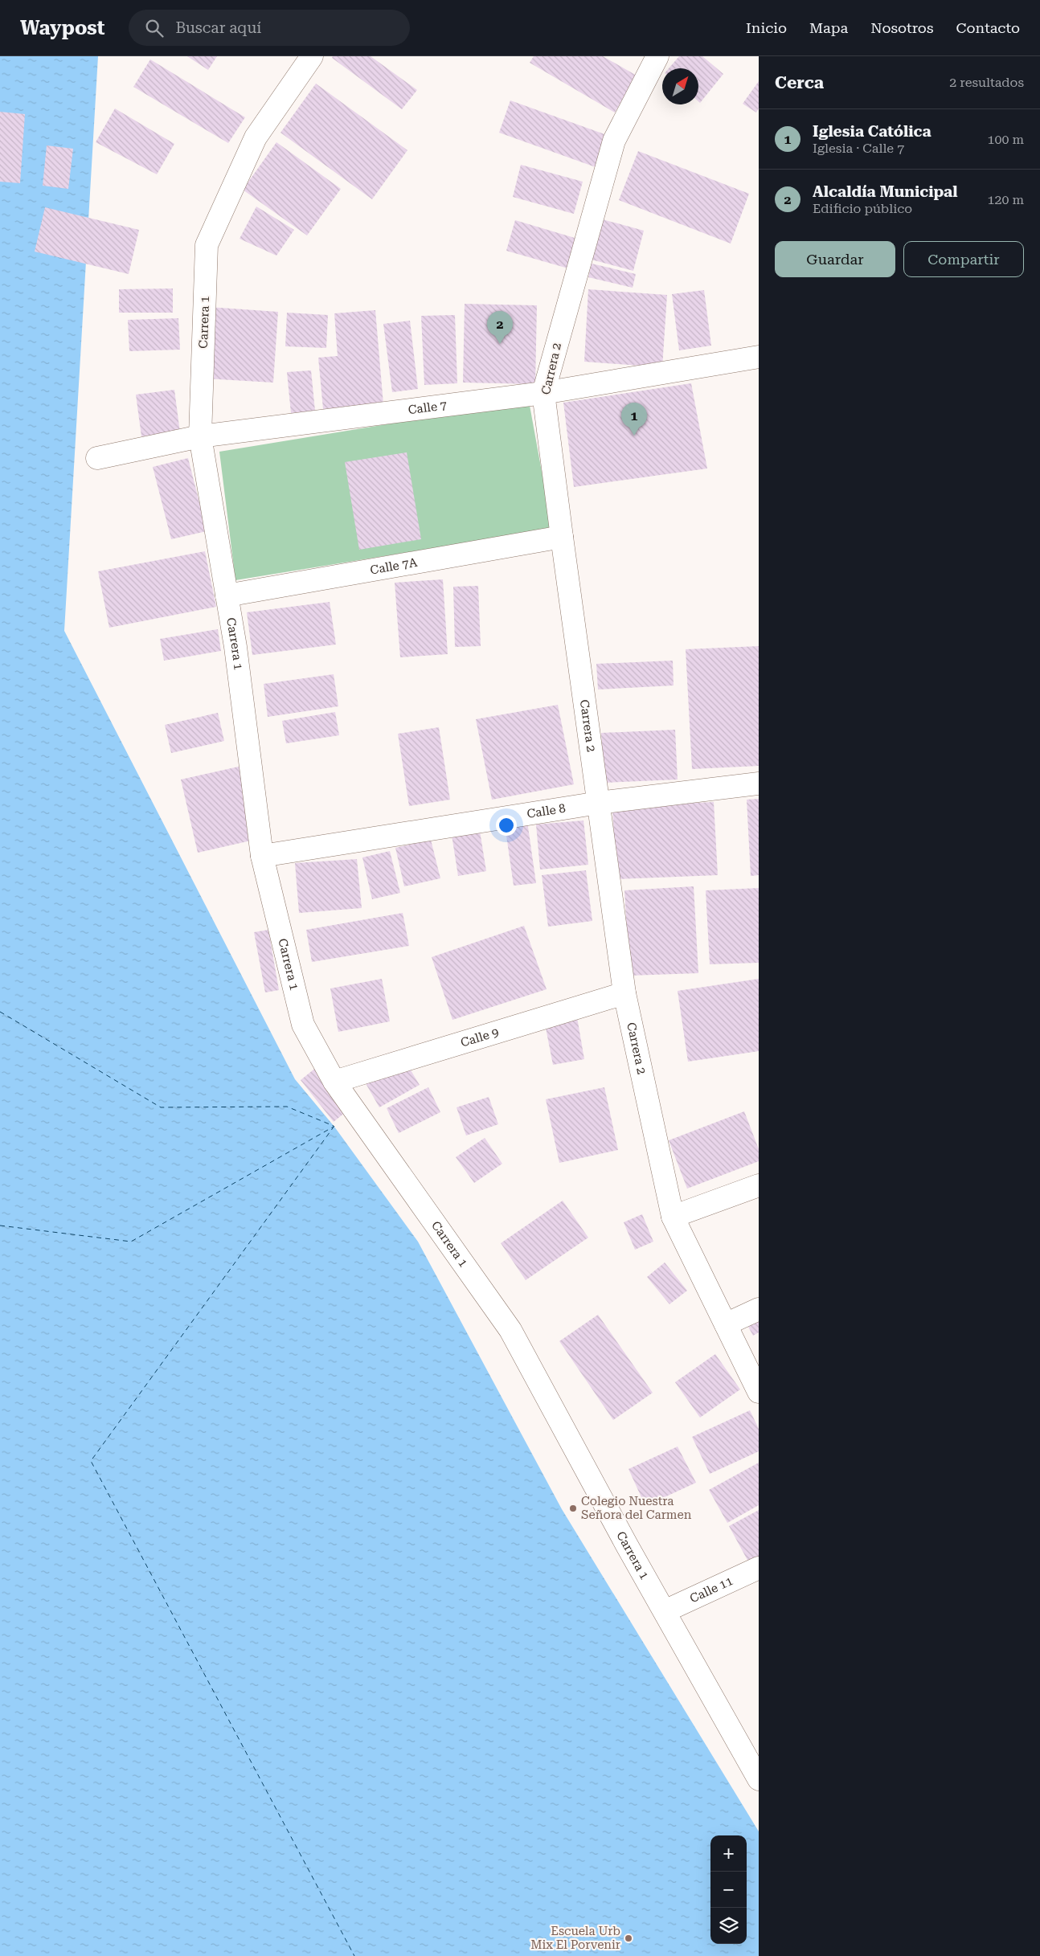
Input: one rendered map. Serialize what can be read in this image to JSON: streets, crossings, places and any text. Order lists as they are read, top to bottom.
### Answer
{
  "streets": {
    "street": [
      "Carrera 1",
      "Carrera 2",
      "Calle 7",
      "Calle 7A",
      "Calle 8",
      "Calle 9",
      "Calle 11"
    ]
  },
  "crossings": [
    ["Carrera 1", "Calle 7"],
    ["Carrera 1", "Calle 7A"],
    ["Carrera 1", "Calle 8"],
    ["Carrera 1", "Calle 9"],
    ["Carrera 1", "Calle 11"],
    ["Carrera 2", "Calle 7"],
    ["Carrera 2", "Calle 7A"],
    ["Carrera 2", "Calle 8"],
    ["Carrera 2", "Calle 9"]
  ],
  "places": ["Colegio Nuestra Señora del Carmen", "Escuela Urb Mix El Porvenir"],
  "north": "top right",
  "page": {
    "header": "Waypost",
    "search": "Buscar aquí",
    "nav": [
      "Inicio",
      "Mapa",
      "Nosotros",
      "Contacto"
    ],
    "heading": ["Cerca", "2 resultados"],
    "list": [
      {
        "mark": "1",
        "name": "Iglesia Católica",
        "note": "Iglesia · Calle 7",
        "value": "100 m"
      },
      {
        "mark": "2",
        "name": "Alcaldía Municipal",
        "note": "Edificio público",
        "value": "120 m"
      }
    ],
    "buttons": ["Guardar", "Compartir"],
    "pins": ["2", "1"],
    "map_buttons": ["+", "−"]
  }
}
